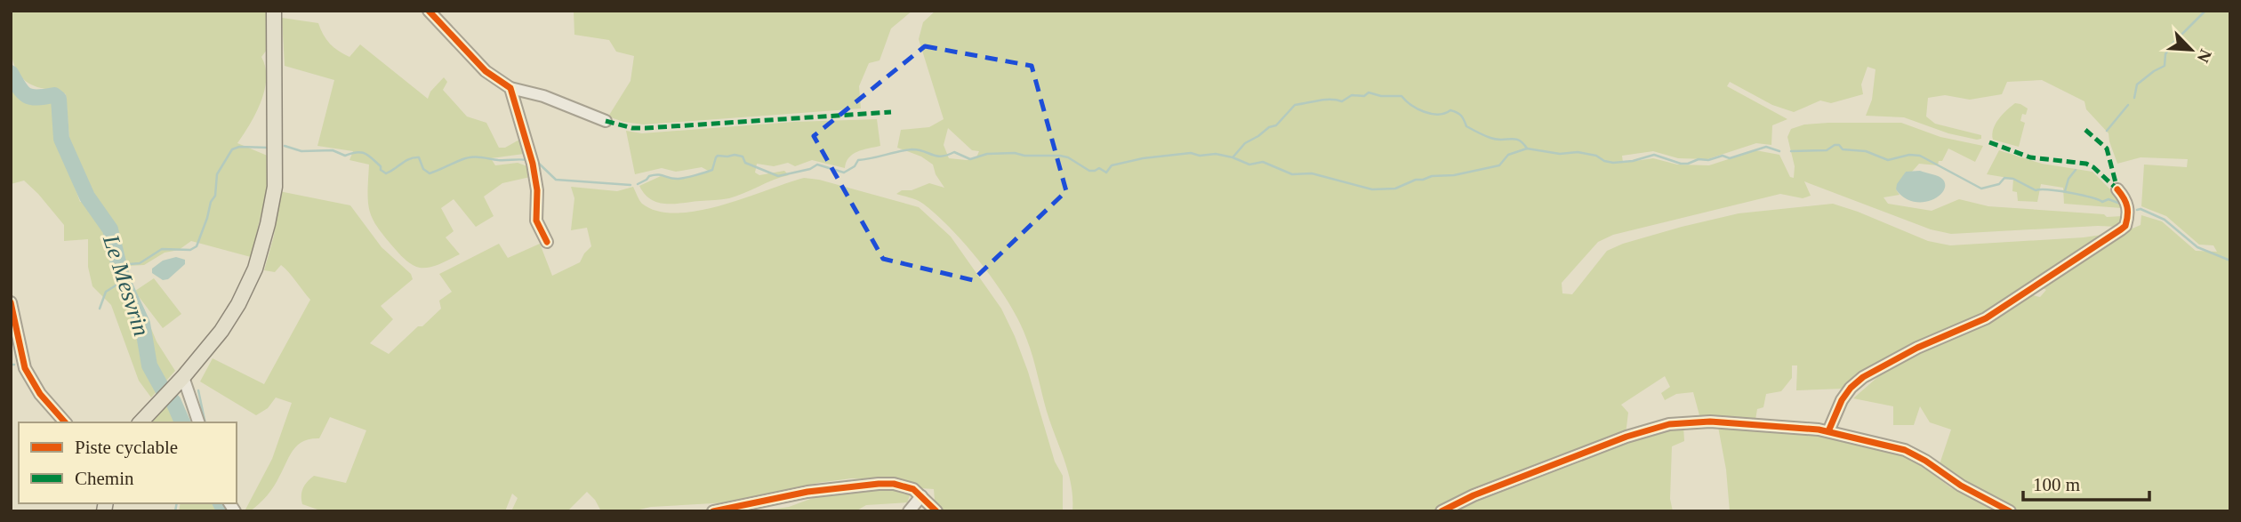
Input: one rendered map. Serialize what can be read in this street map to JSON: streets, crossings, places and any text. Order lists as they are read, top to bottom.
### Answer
{
  "water": ["Le Mesvrin"],
  "legend": ["Piste cyclable", "Chemin"],
  "scale_bar": "100 m",
  "north": "bottom right"
}
